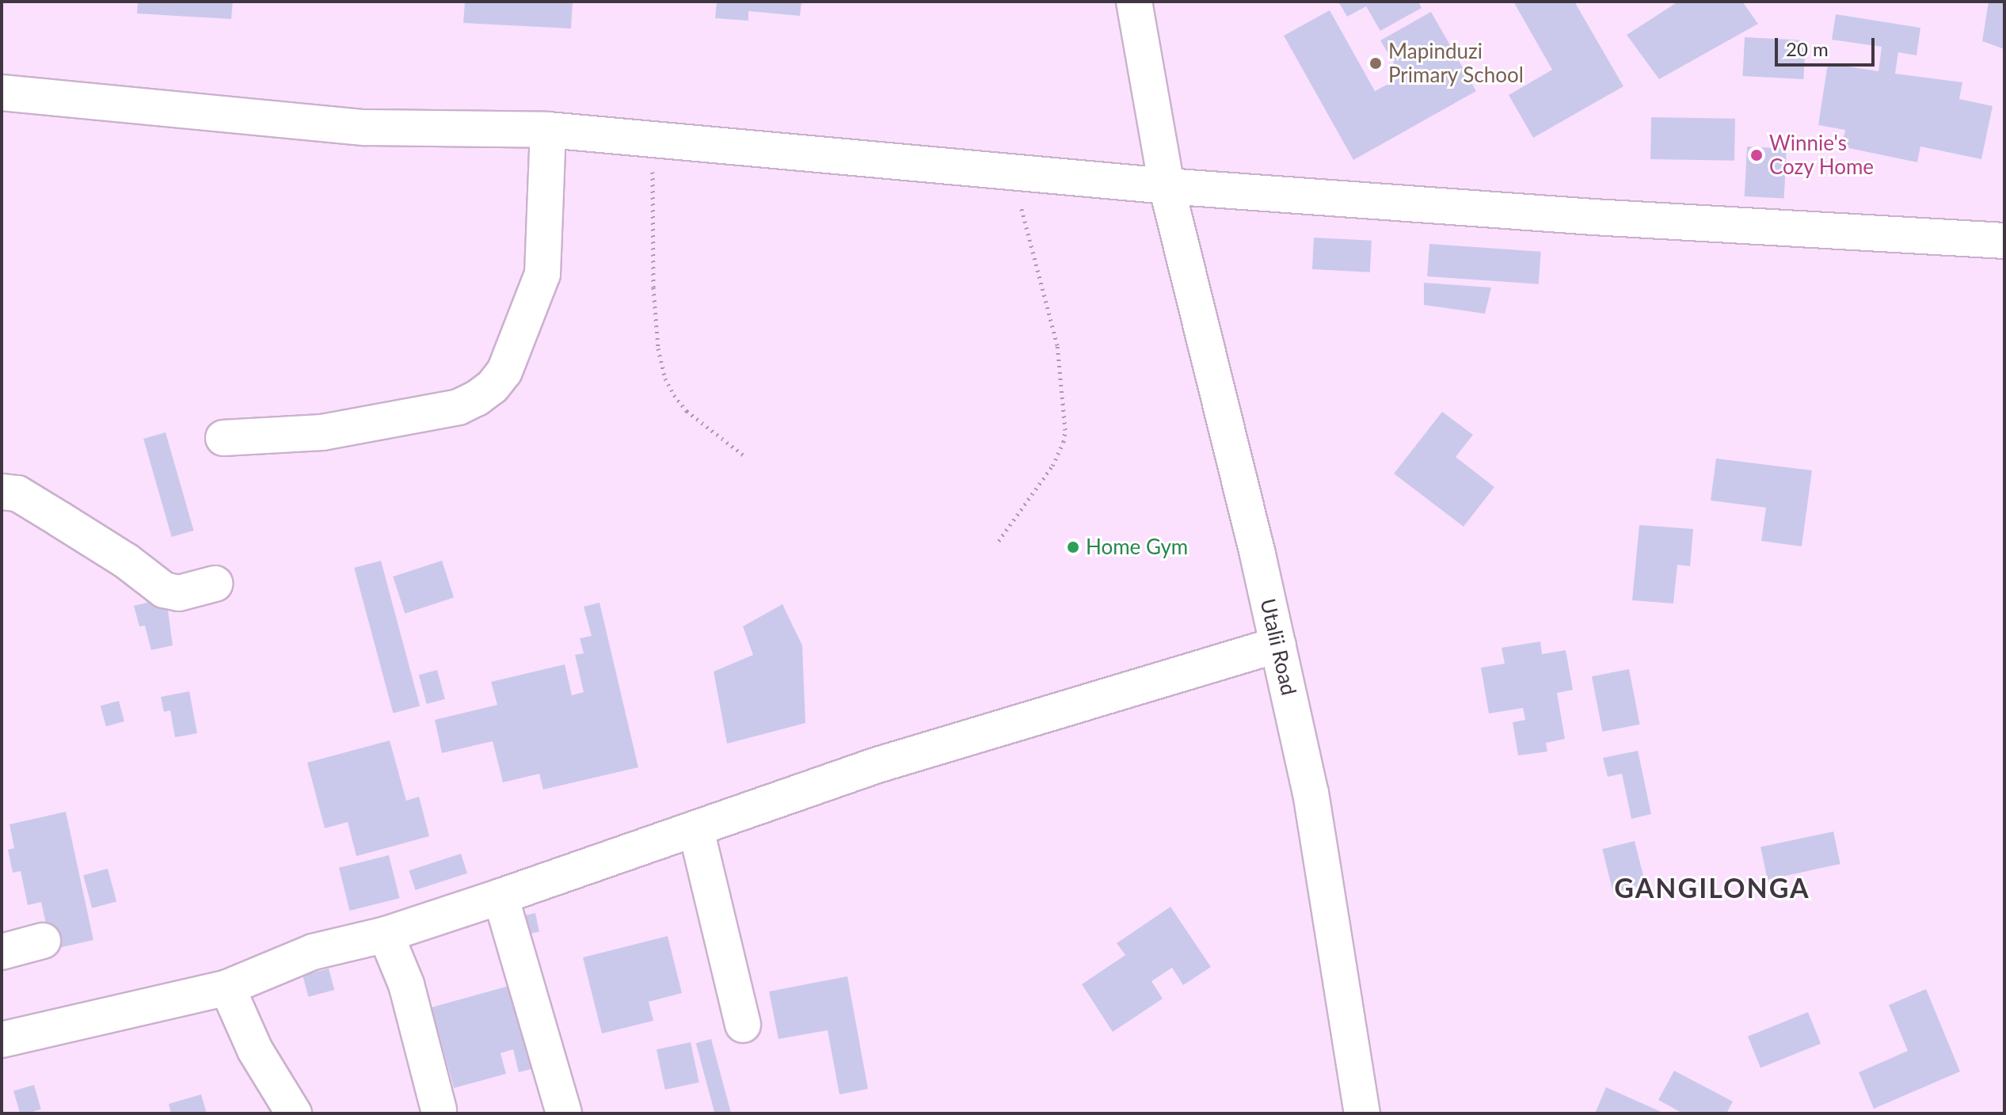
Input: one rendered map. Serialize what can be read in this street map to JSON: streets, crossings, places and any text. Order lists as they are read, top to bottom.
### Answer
{
  "streets": {
    "street": ["Utalii Road"]
  },
  "districts": ["GANGILONGA"],
  "places": ["Mapinduzi Primary School", "Winnie's Cozy Home", "Home Gym"],
  "scale_bar": "20 m"
}
